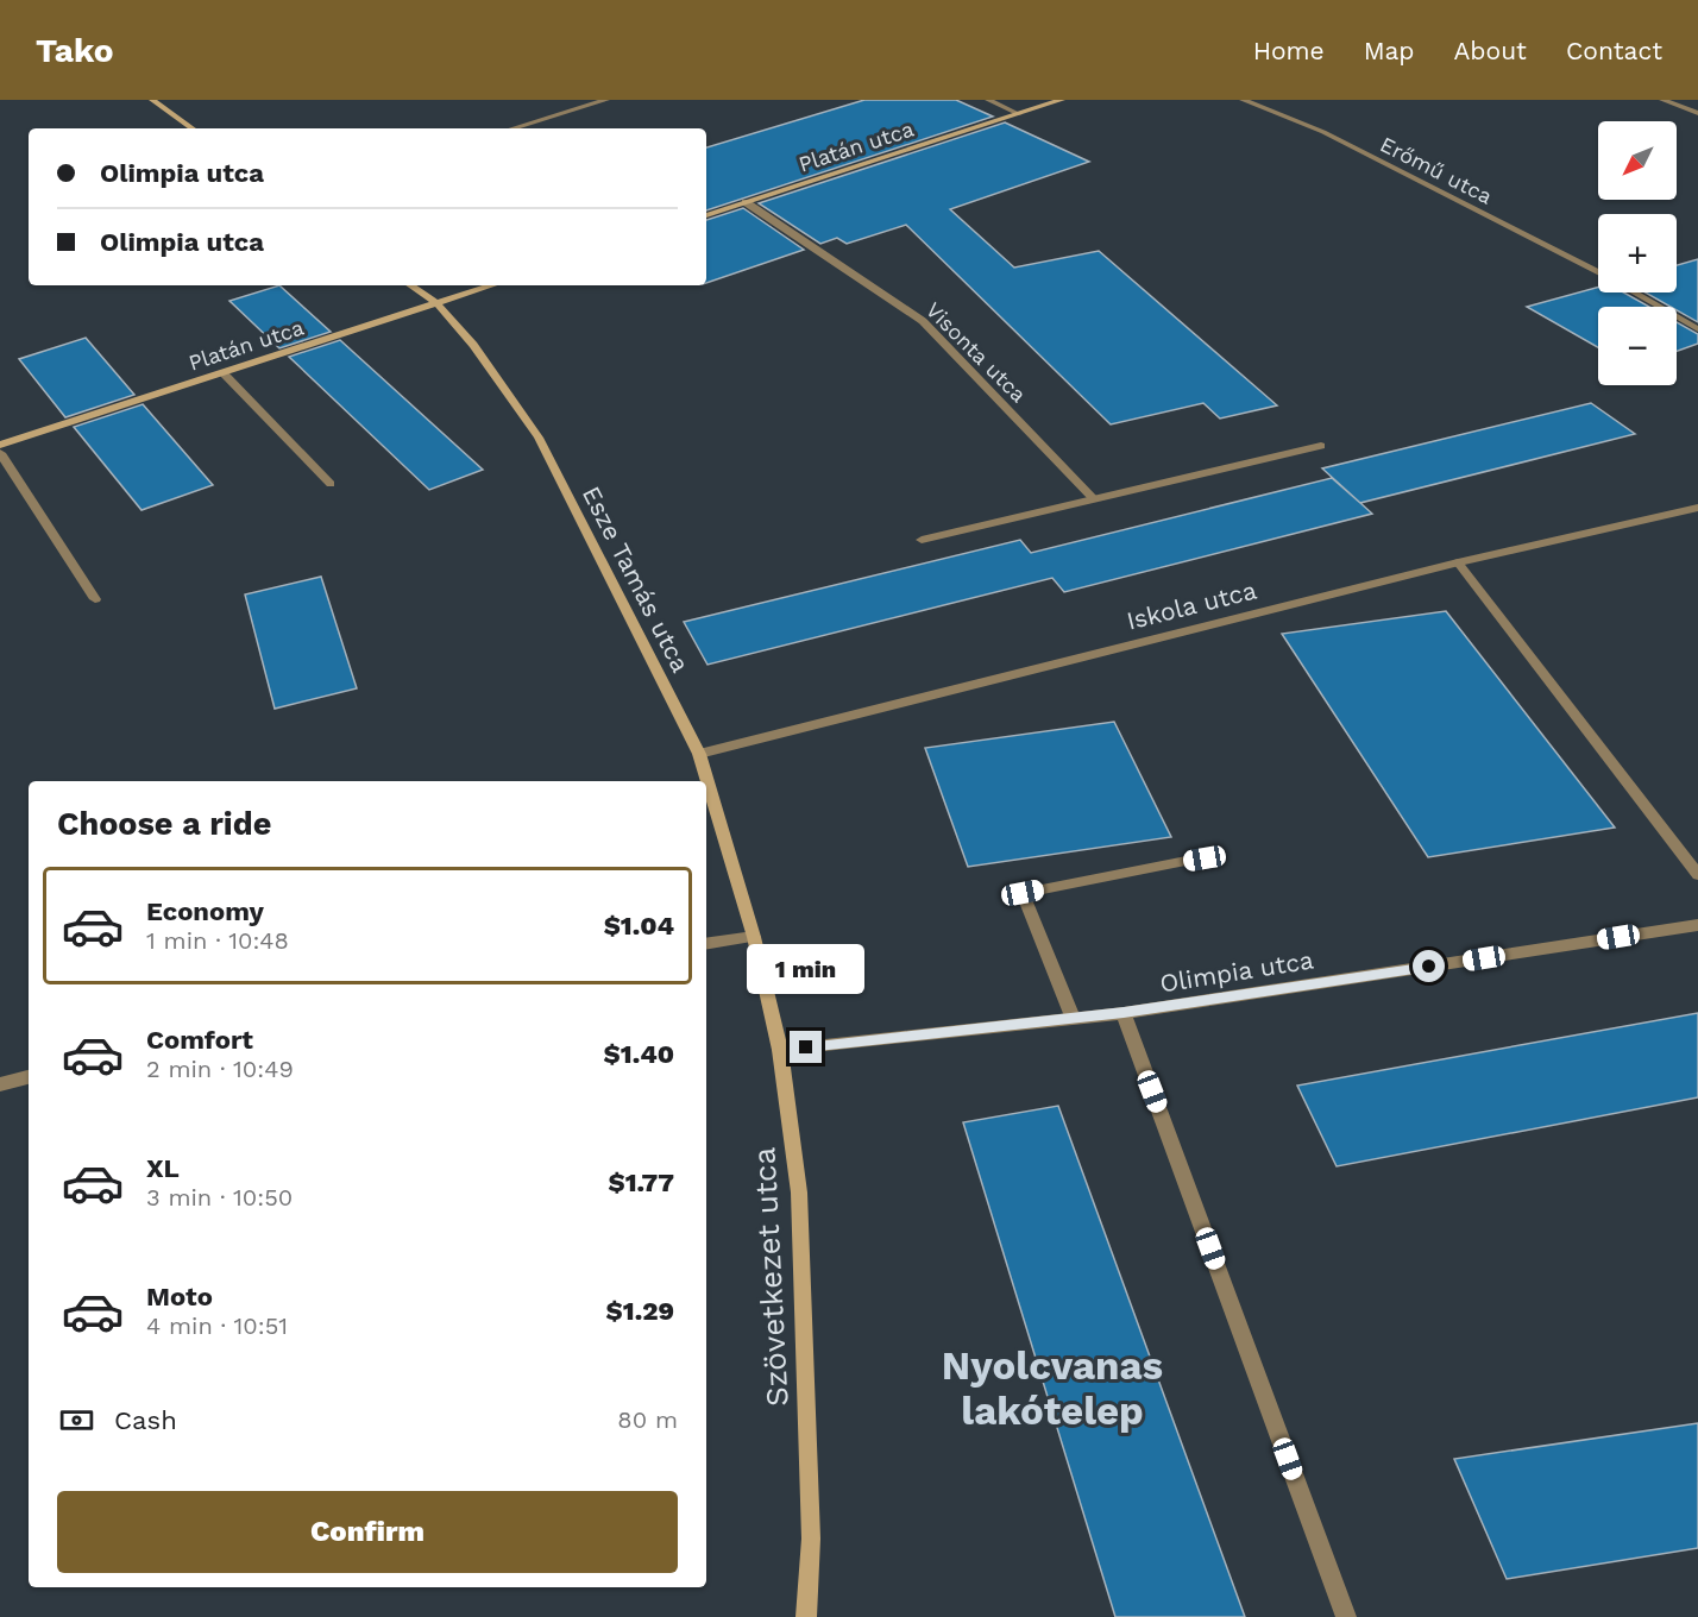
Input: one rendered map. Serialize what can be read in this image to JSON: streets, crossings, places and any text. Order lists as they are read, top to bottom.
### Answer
{
  "streets": {
    "street": [
      "Platán utca",
      "Erőmű utca",
      "Visonta utca",
      "Esze Tamás utca",
      "Iskola utca",
      "Olimpia utca",
      "Szövetkezet utca"
    ]
  },
  "crossings": [
    ["Platán utca", "Visonta utca"],
    ["Platán utca", "Esze Tamás utca"],
    ["Esze Tamás utca", "Iskola utca"],
    ["Esze Tamás utca", "Szövetkezet utca"],
    ["Olimpia utca", "Szövetkezet utca"]
  ],
  "districts": ["Nyolcvanas lakótelep"],
  "north": "bottom left",
  "page": {
    "header": "Tako",
    "nav": [
      "Home",
      "Map",
      "About",
      "Contact"
    ],
    "map_buttons": ["+", "−"],
    "banner": ["Olimpia utca", "Olimpia utca"],
    "heading": "Choose a ride",
    "list": [
      {
        "name": "Economy",
        "note": "1 min · 10:48",
        "value": "$1.04"
      },
      {
        "name": "Comfort",
        "note": "2 min · 10:49",
        "value": "$1.40"
      },
      {
        "name": "XL",
        "note": "3 min · 10:50",
        "value": "$1.77"
      },
      {
        "name": "Moto",
        "note": "4 min · 10:51",
        "value": "$1.29"
      }
    ],
    "bubble": "1 min",
    "pay": ["Cash", "80 m"],
    "buttons": "Confirm"
  }
}
